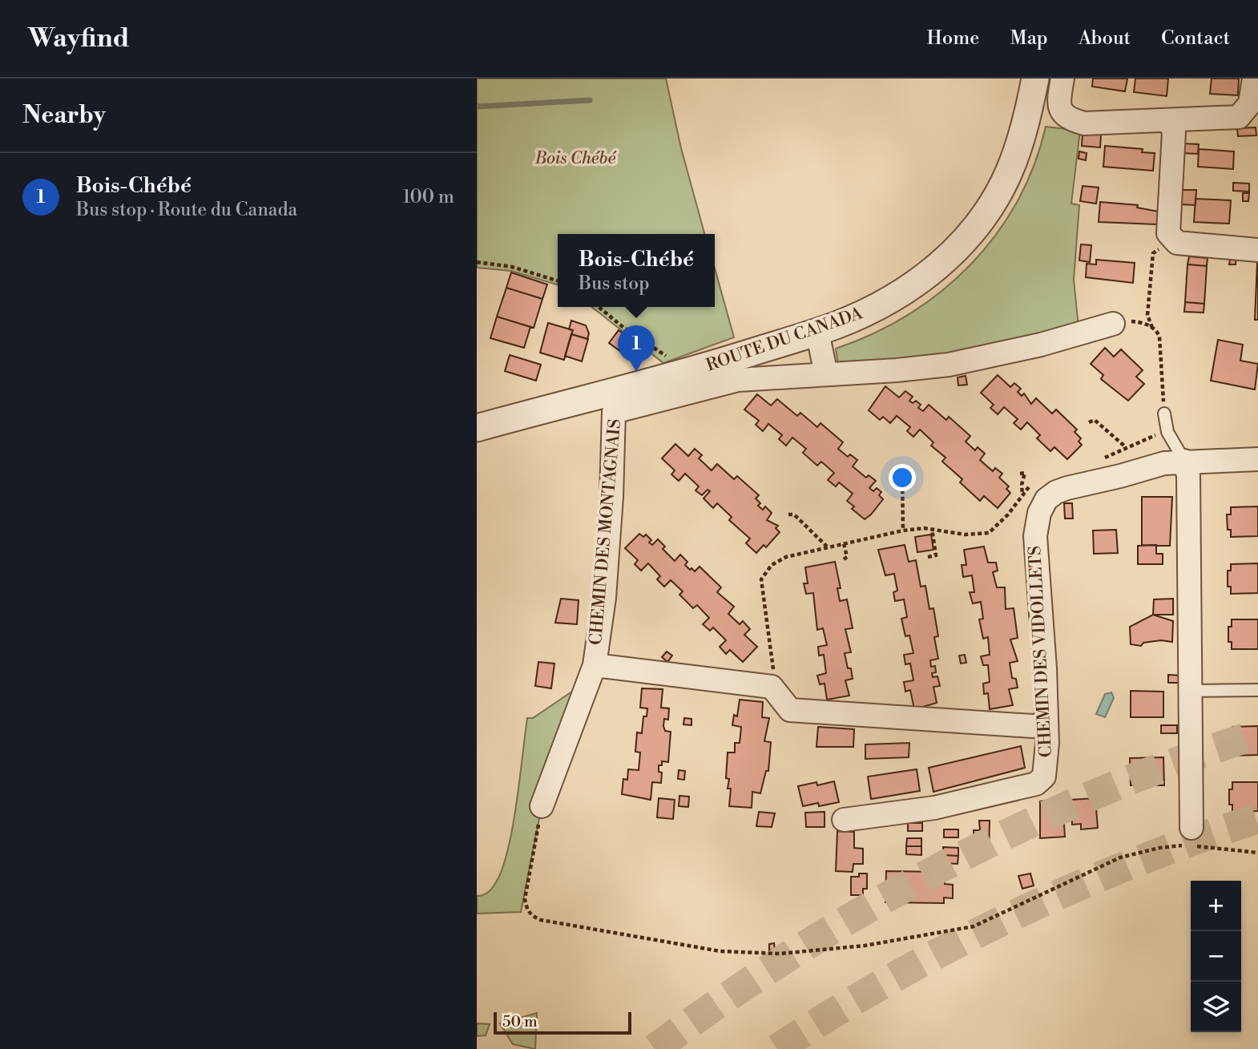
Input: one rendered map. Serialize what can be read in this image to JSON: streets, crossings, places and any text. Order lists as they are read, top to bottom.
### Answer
{
  "streets": {
    "street": ["ROUTE DU CANADA", "CHEMIN DES MONTAGNAIS", "CHEMIN DES VIDOLLETS"]
  },
  "parks": ["Bois Chébé"],
  "scale_bar": "50 m",
  "page": {
    "header": "Wayfind",
    "nav": [
      "Home",
      "Map",
      "About",
      "Contact"
    ],
    "heading": "Nearby",
    "list": [
      {
        "mark": "1",
        "name": "Bois-Chébé",
        "note": "Bus stop · Route du Canada",
        "value": "100 m"
      }
    ],
    "popup": ["Bois-Chébé", "Bus stop"],
    "pins": "1",
    "map_buttons": ["+", "−"],
    "scale": "50 m"
  }
}
